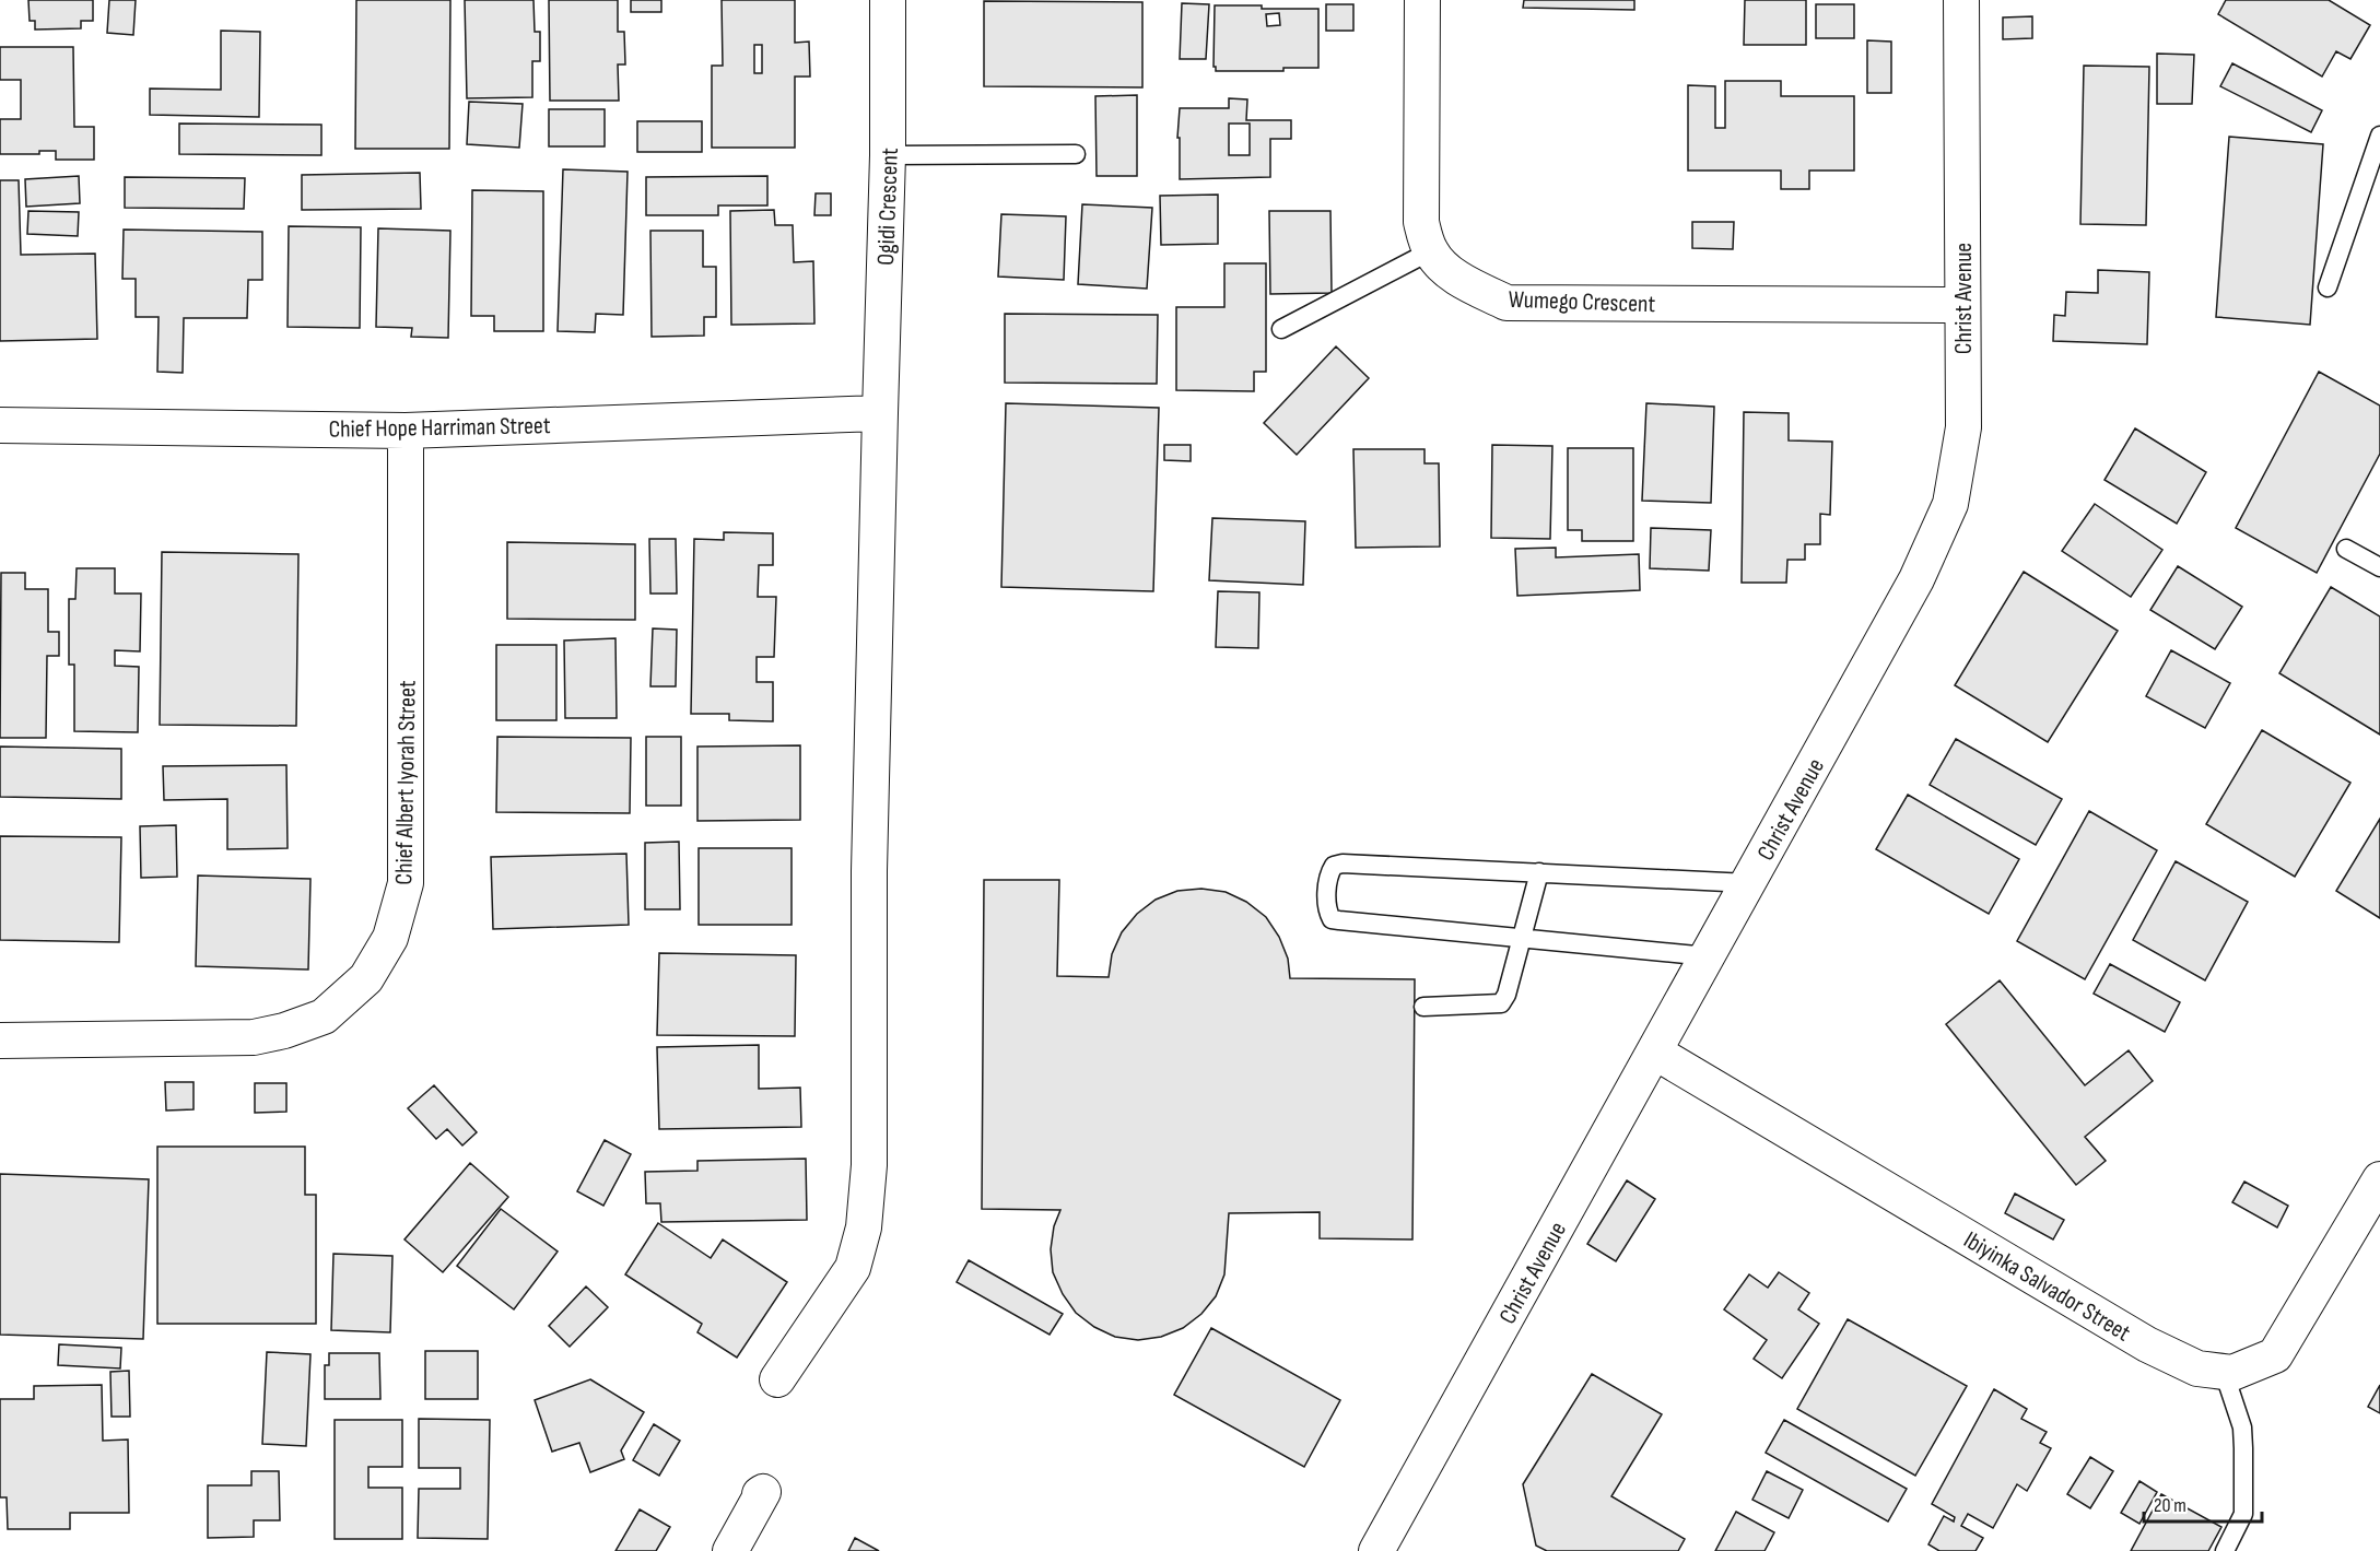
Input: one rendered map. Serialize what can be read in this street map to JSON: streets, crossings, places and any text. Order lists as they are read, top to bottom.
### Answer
{
  "streets": {
    "street": [
      "Ogidi Crescent",
      "Christ Avenue",
      "Wumego Crescent",
      "Chief Hope Harriman Street",
      "Chief Albert Iyorah Street",
      "Ibiyinka Salvador Street"
    ]
  },
  "crossings": [
    ["Ogidi Crescent", "Chief Hope Harriman Street"],
    ["Christ Avenue", "Wumego Crescent"],
    ["Christ Avenue", "Ibiyinka Salvador Street"],
    ["Chief Hope Harriman Street", "Chief Albert Iyorah Street"]
  ],
  "scale_bar": "20 m"
}
